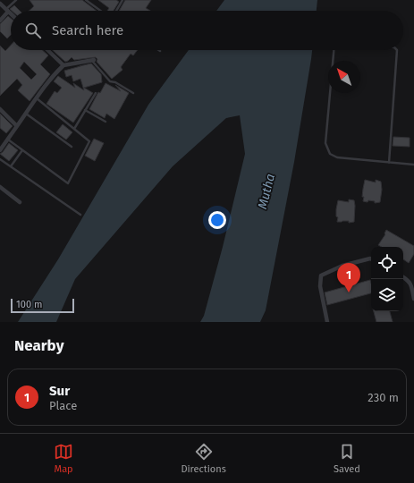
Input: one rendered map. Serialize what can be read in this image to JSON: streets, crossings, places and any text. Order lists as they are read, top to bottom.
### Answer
{
  "water": ["Mutha"],
  "scale_bar": "100 m",
  "north": "top left",
  "page": {
    "search": "Search here",
    "pins": "1",
    "scale": "100 m",
    "heading": "Nearby",
    "list": [
      {
        "mark": "1",
        "name": "Sur",
        "note": "Place",
        "value": "230 m"
      }
    ],
    "nav": ["Map", "Directions", "Saved"]
  }
}
